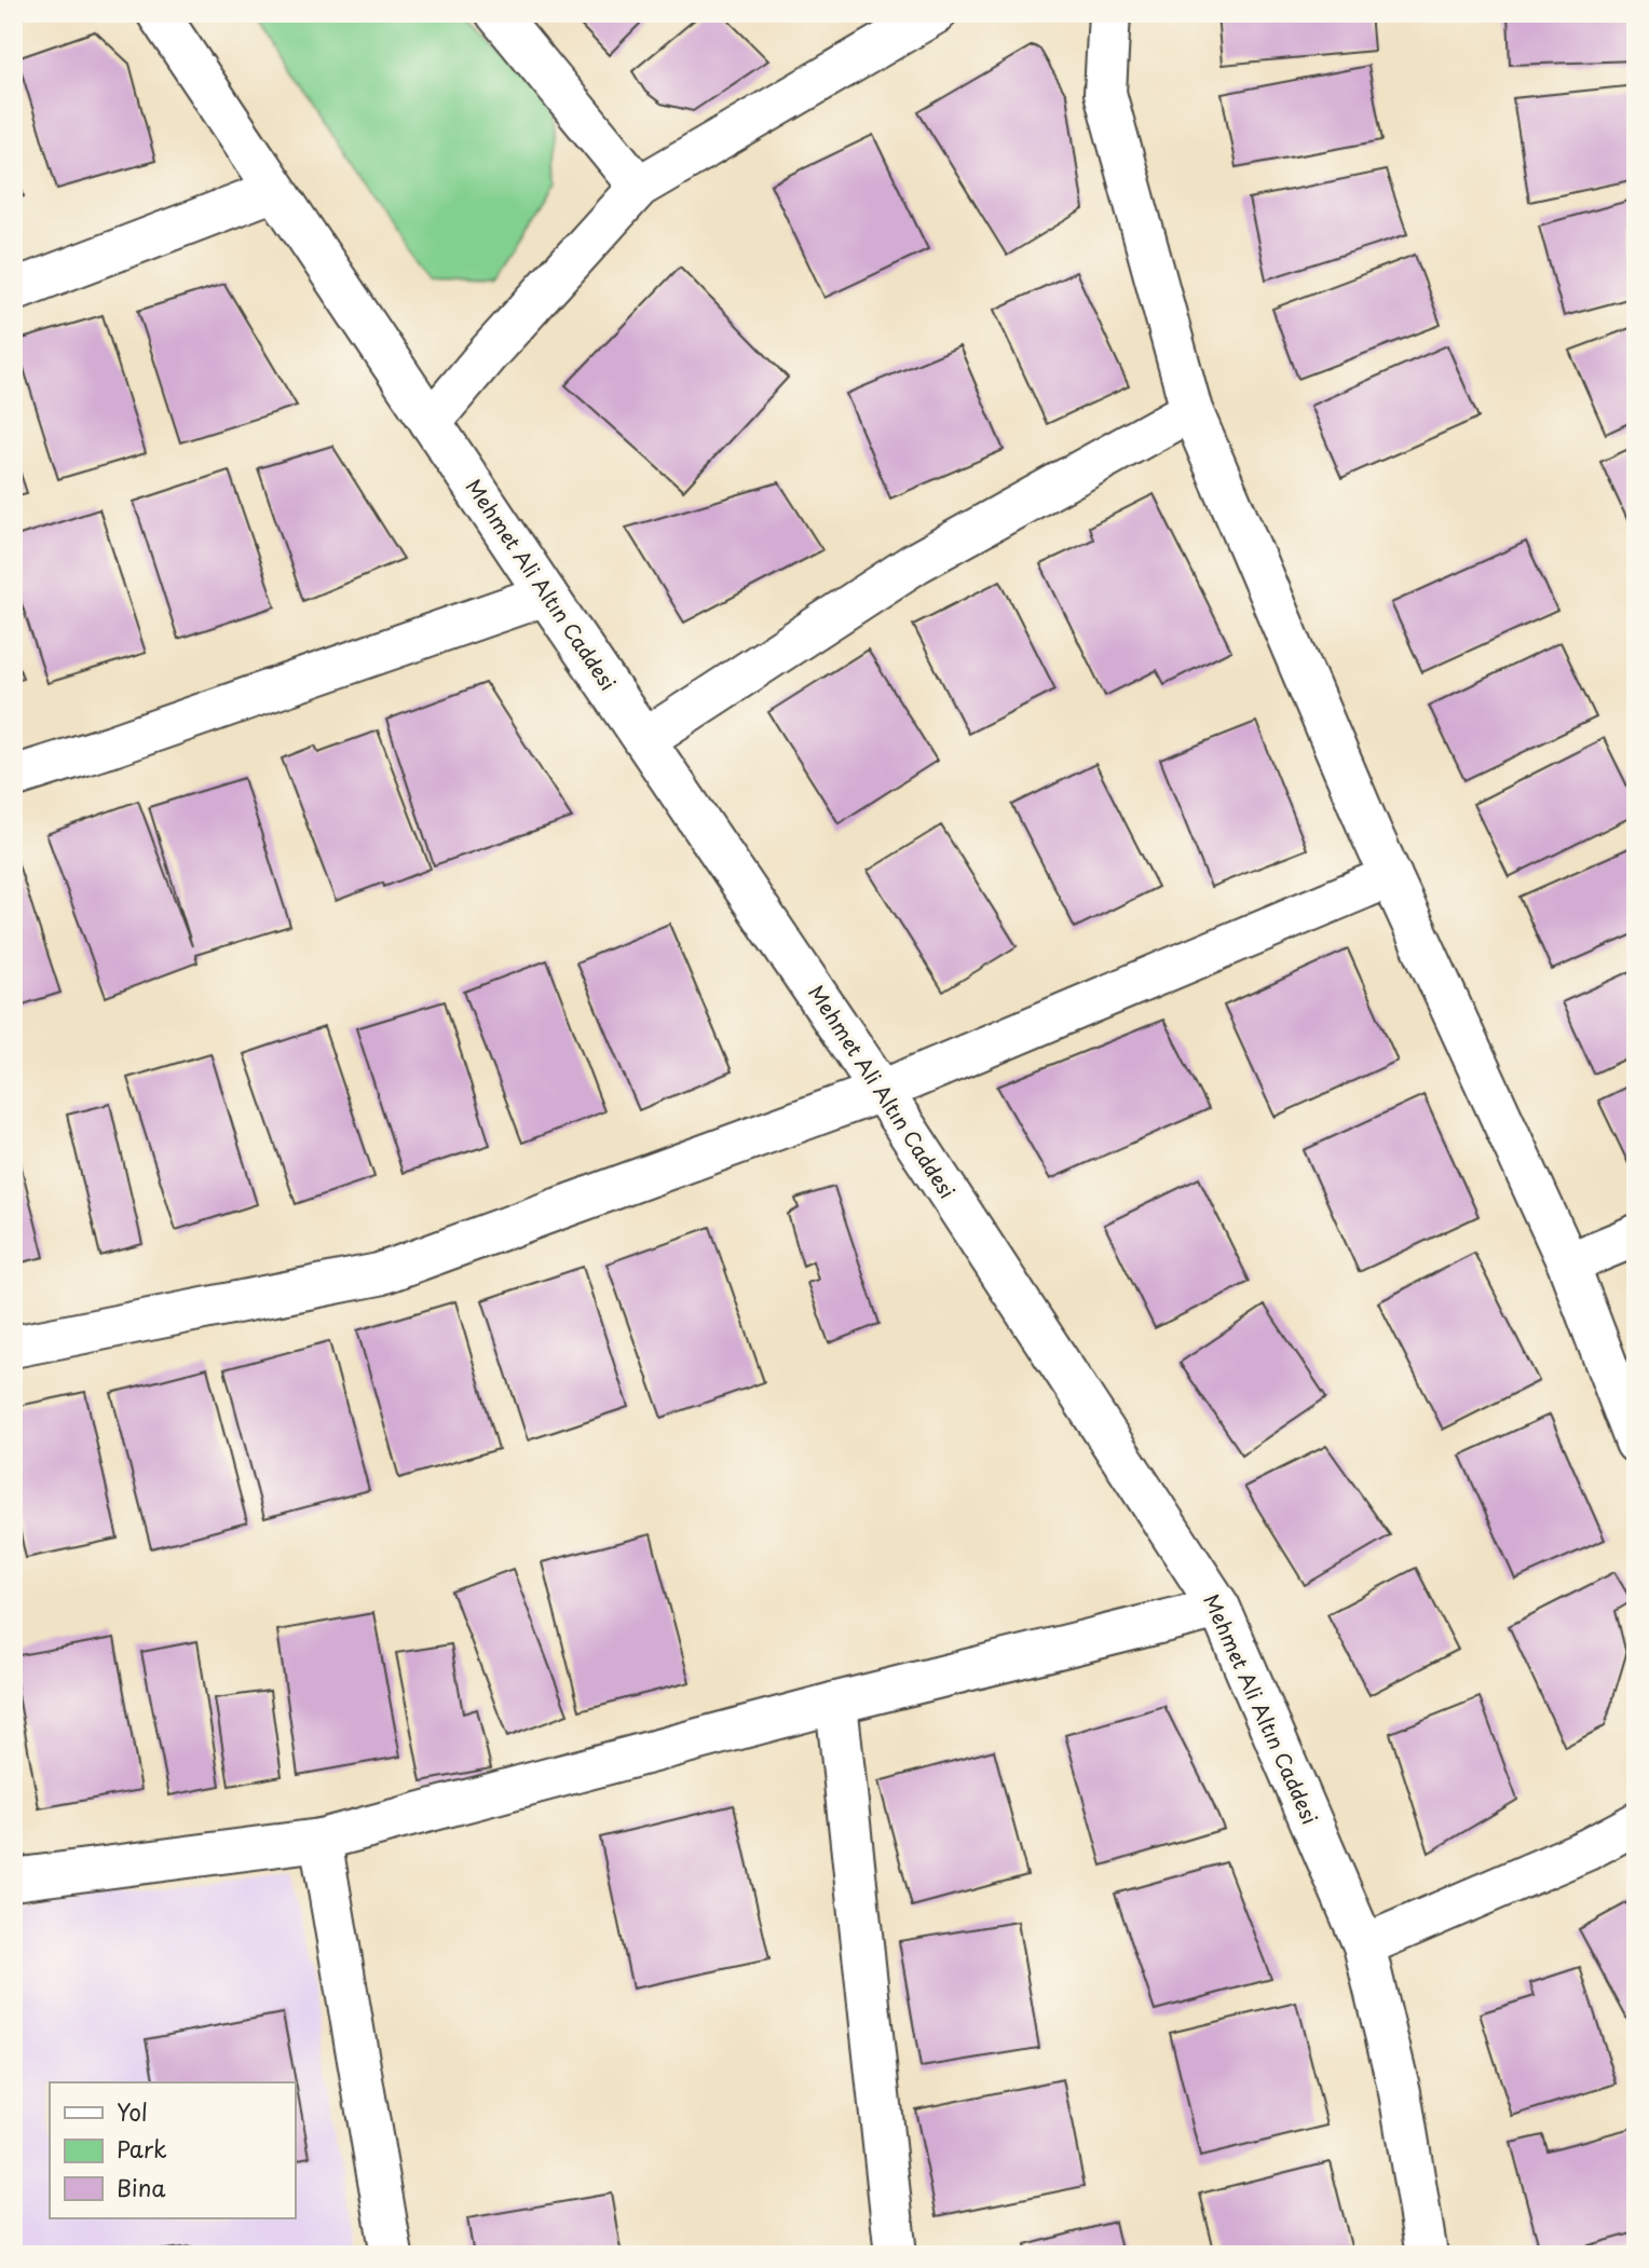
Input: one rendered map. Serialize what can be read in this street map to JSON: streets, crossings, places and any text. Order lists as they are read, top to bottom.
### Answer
{
  "streets": {
    "street": ["Mehmet Ali Altın Caddesi"]
  },
  "legend": ["Yol", "Park", "Bina"]
}
